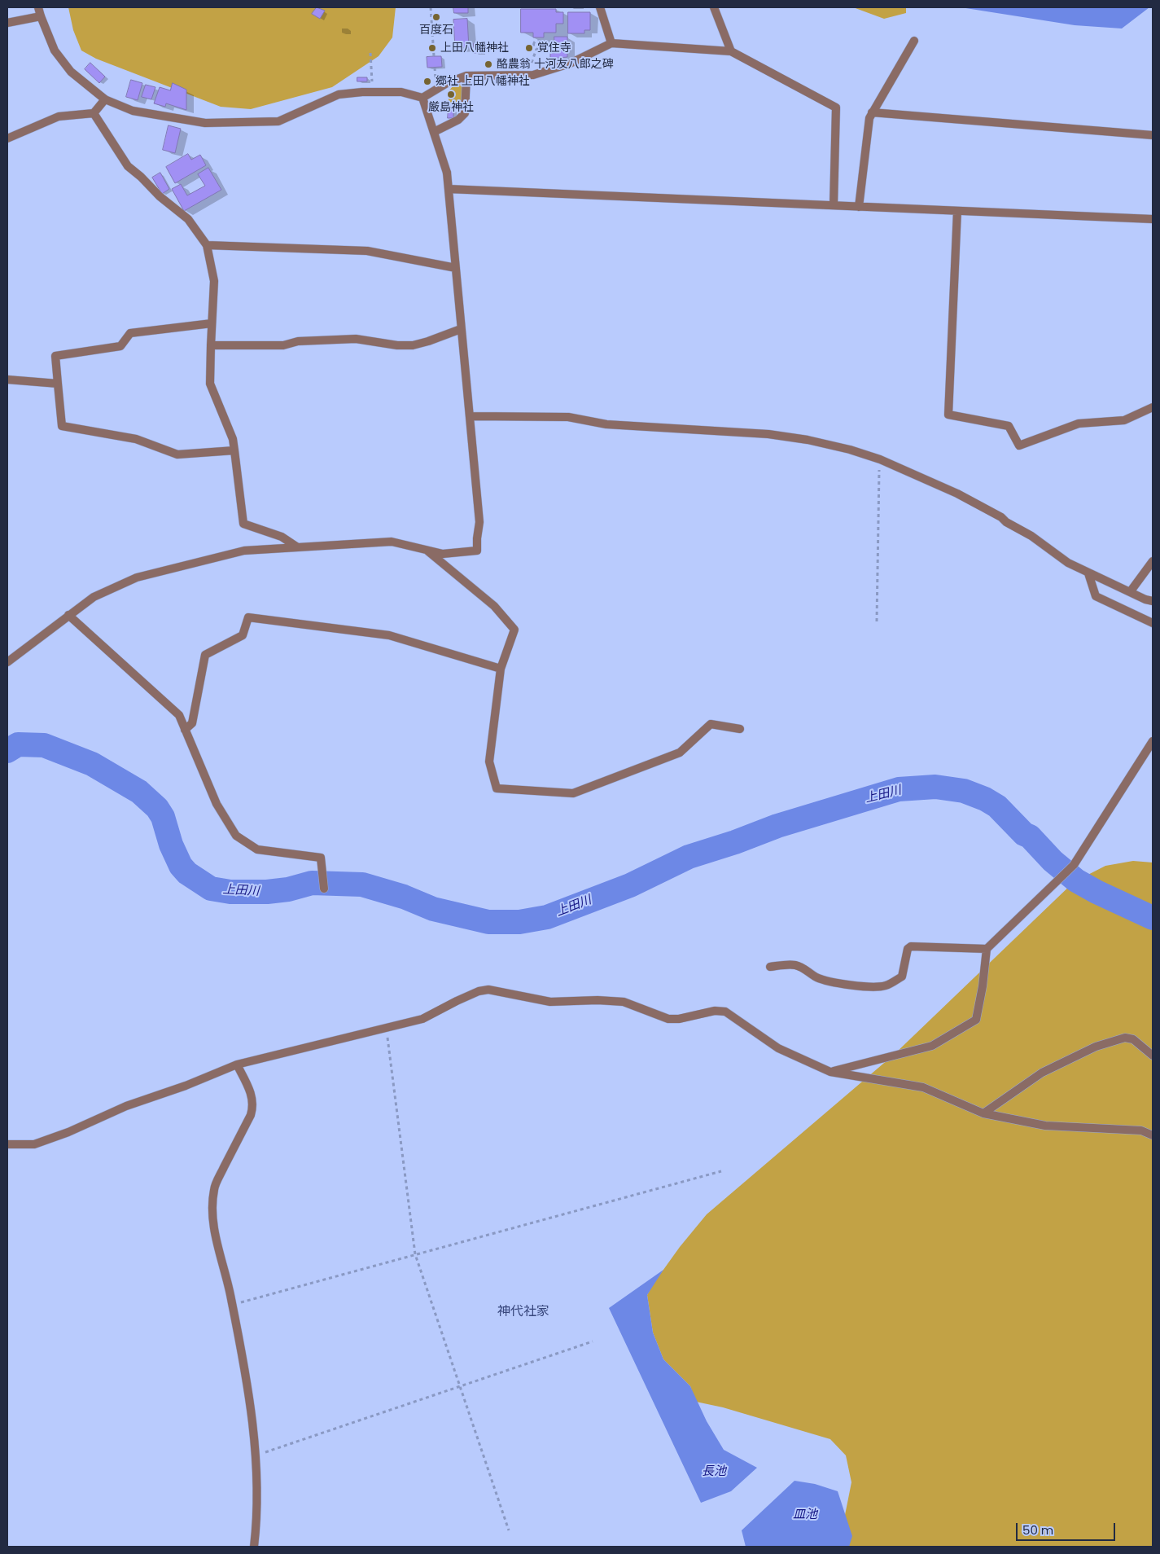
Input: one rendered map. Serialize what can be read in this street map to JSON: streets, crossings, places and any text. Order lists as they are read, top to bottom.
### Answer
{
  "districts": ["神代社家"],
  "water": ["上田川", "長池", "皿池"],
  "places": [
    "百度石",
    "上田八幡神社",
    "覚住寺",
    "酪農翁 十河友八郎之碑",
    "郷社 上田八幡神社",
    "厳島神社"
  ],
  "scale_bar": "50 m"
}
